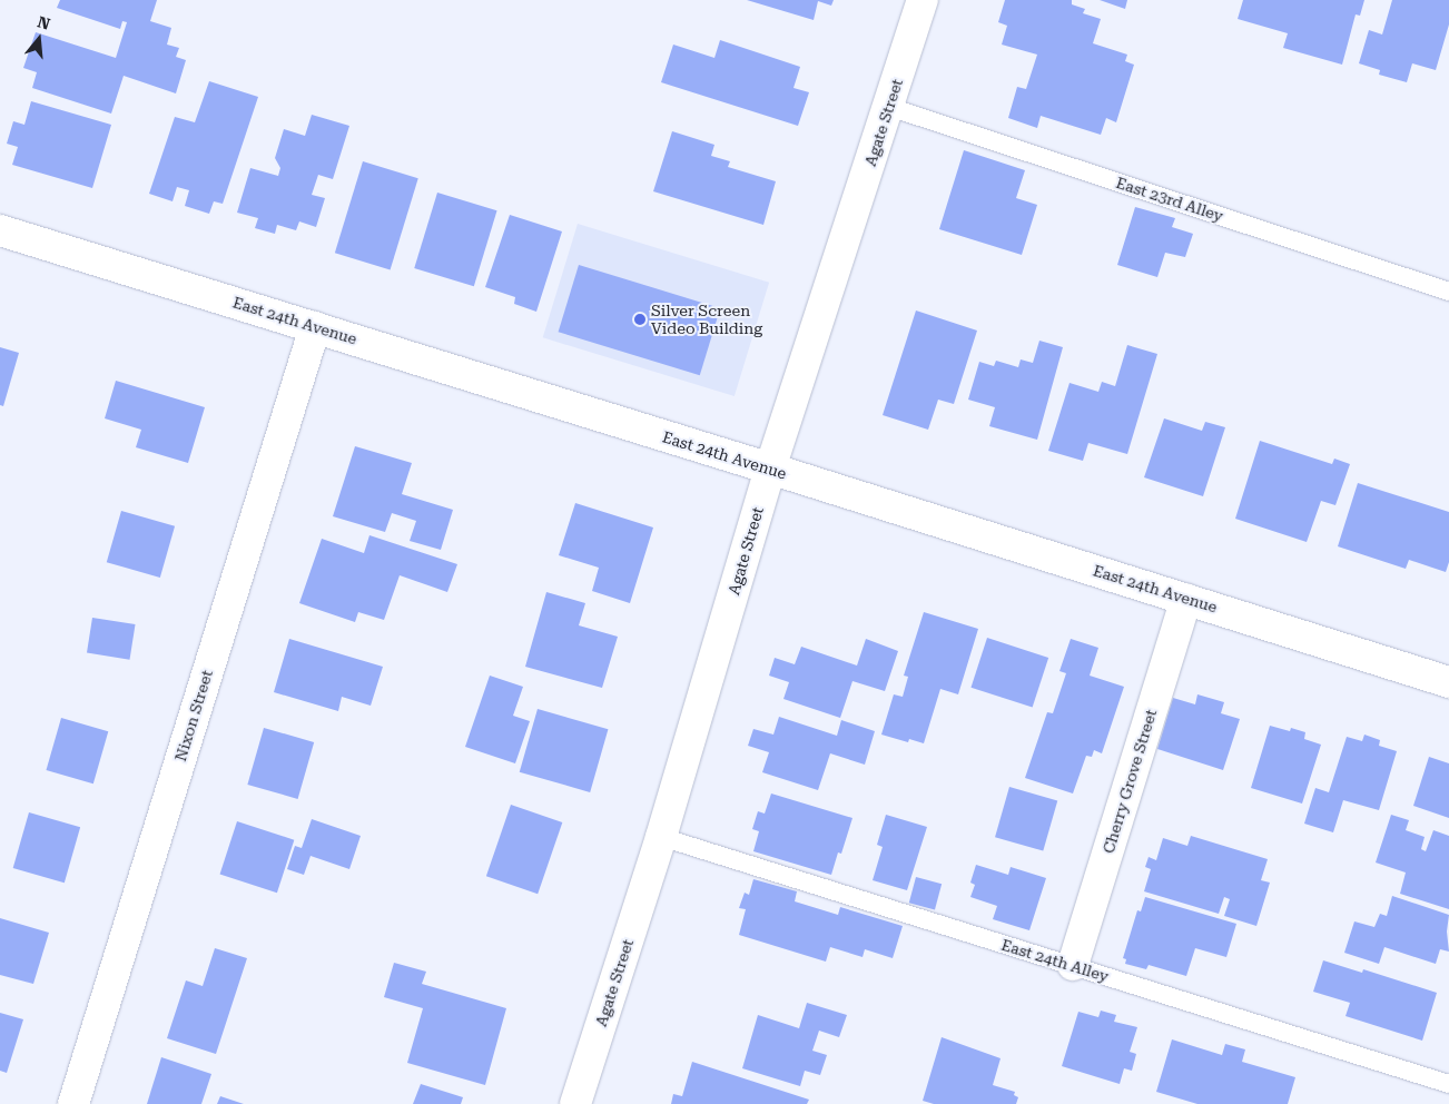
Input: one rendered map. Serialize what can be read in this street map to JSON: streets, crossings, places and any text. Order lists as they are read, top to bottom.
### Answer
{
  "streets": {
    "street": [
      "Agate Street",
      "East 24th Avenue",
      "Nixon Street",
      "Cherry Grove Street"
    ],
    "lane": ["East 23rd Alley", "East 24th Alley"]
  },
  "crossings": [
    ["Agate Street", "East 23rd Alley"],
    ["Agate Street", "East 24th Avenue"],
    ["Agate Street", "East 24th Alley"],
    ["East 24th Avenue", "Nixon Street"],
    ["East 24th Avenue", "Cherry Grove Street"],
    ["Cherry Grove Street", "East 24th Alley"]
  ],
  "places": ["Silver Screen Video Building"],
  "north": "top"
}
